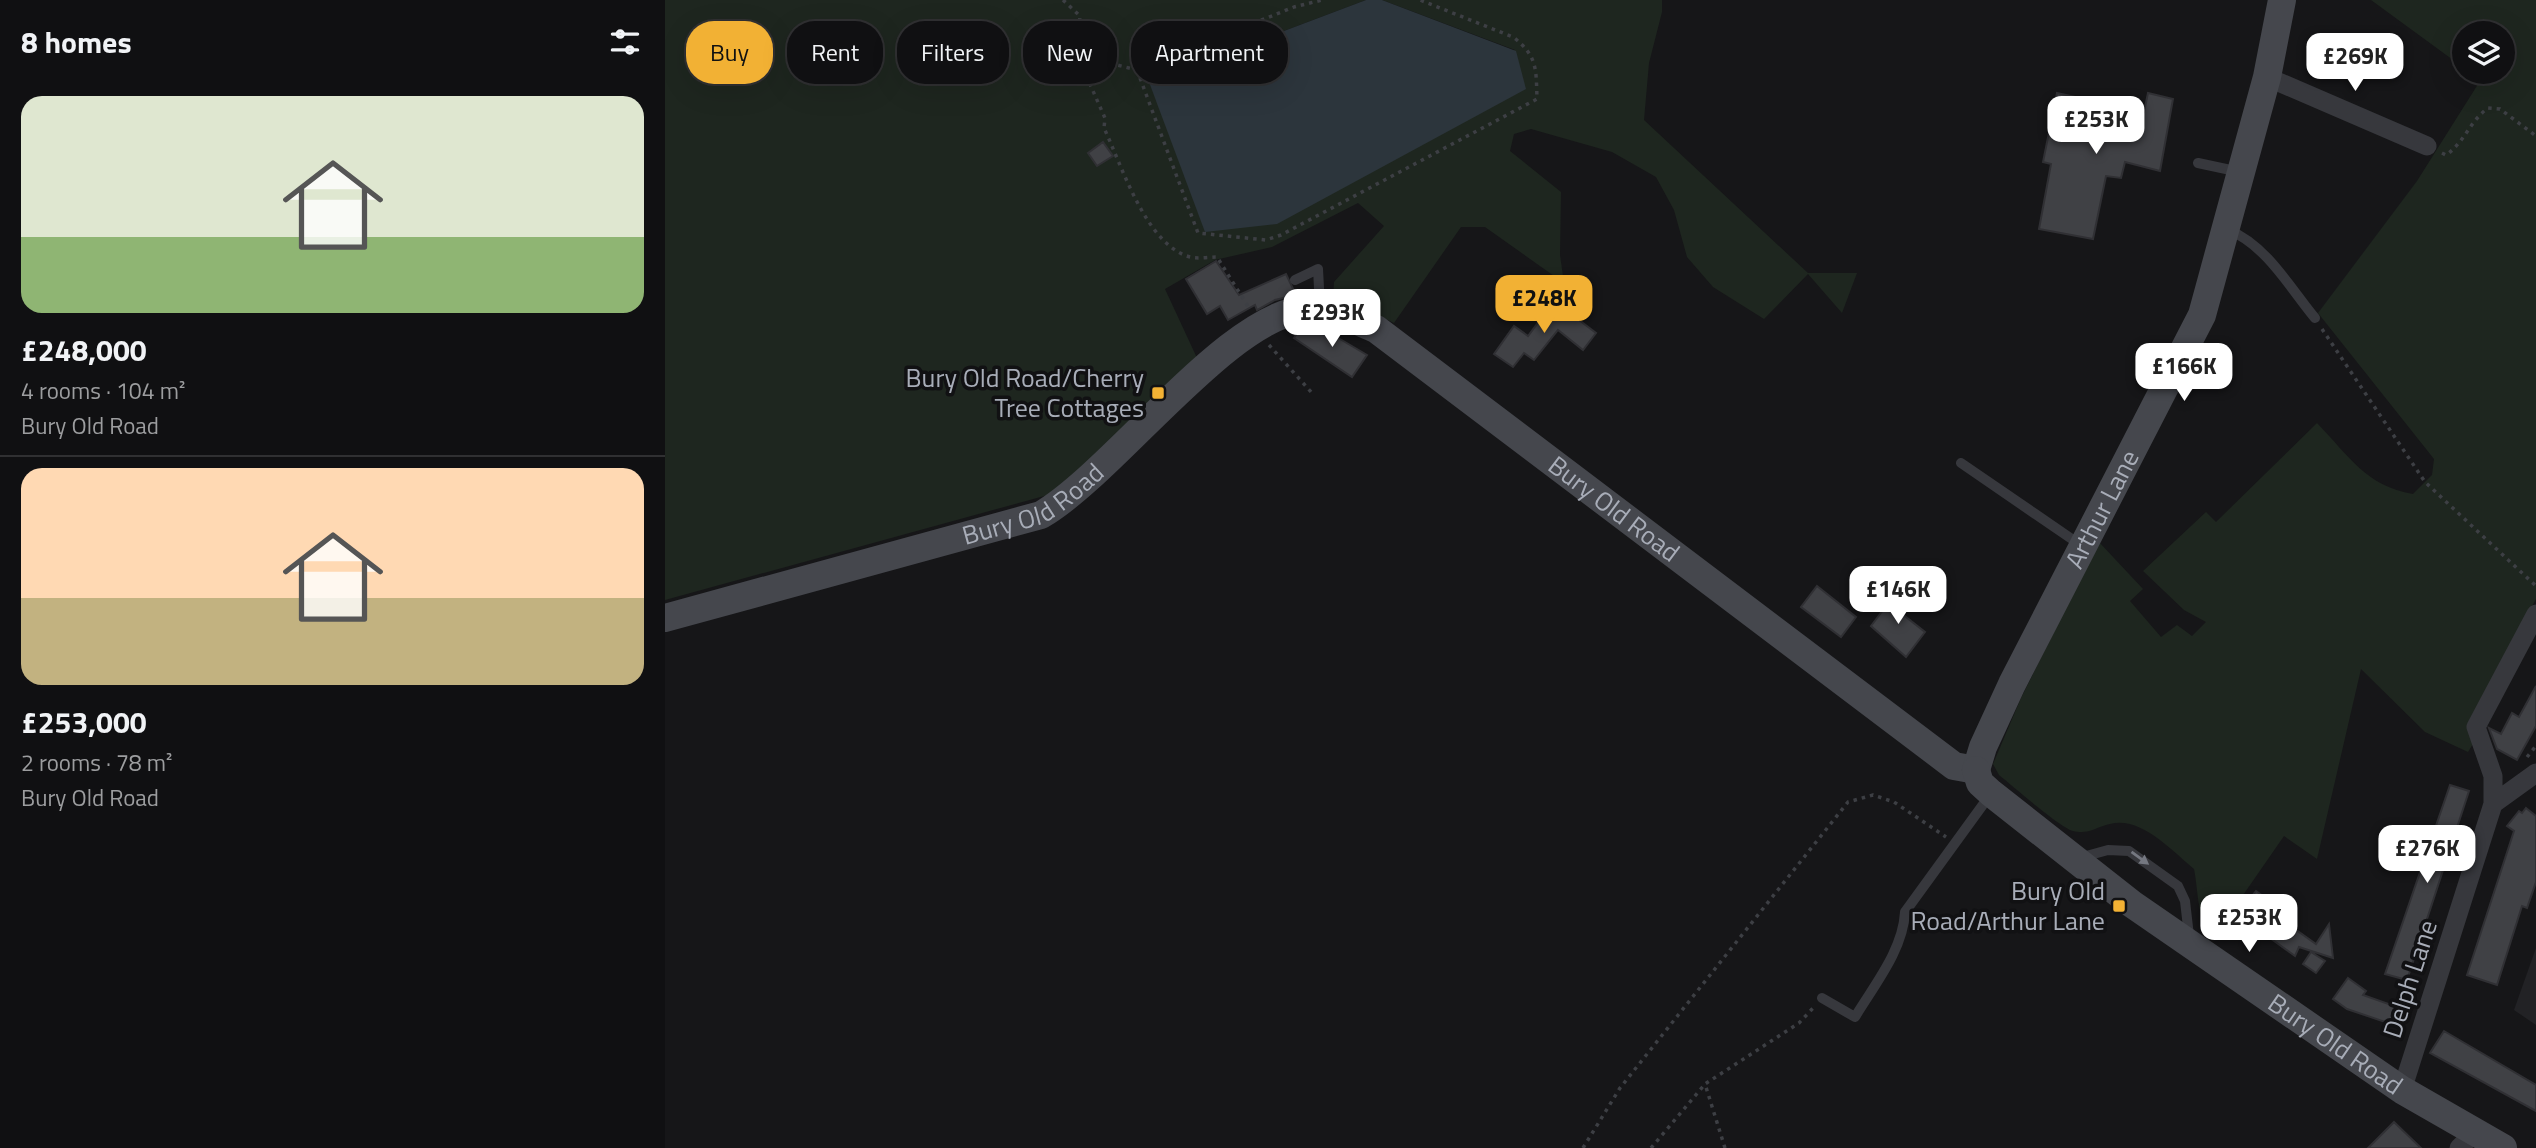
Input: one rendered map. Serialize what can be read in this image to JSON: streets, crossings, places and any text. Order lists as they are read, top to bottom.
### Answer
{
  "streets": {
    "street": ["Bury Old Road", "Arthur Lane", "Delph Lane"]
  },
  "crossings": [
    ["Bury Old Road", "Arthur Lane"],
    ["Bury Old Road", "Delph Lane"]
  ],
  "places": {
    "transit": ["Bury Old Road/Cherry Tree Cottages", "Bury Old Road/Arthur Lane"]
  },
  "page": {
    "heading": "8 homes",
    "chip": [
      "Buy",
      "Rent",
      "Filters",
      "New",
      "Apartment"
    ],
    "price": [
      "£269K",
      "£253K",
      "£248K",
      "£293K",
      "£166K",
      "£146K",
      "£276K",
      "£253K"
    ],
    "list": [
      {
        "name": "£248,000",
        "note": "4 rooms · 104 m² · Bury Old Road"
      },
      {
        "name": "£253,000",
        "note": "2 rooms · 78 m² · Bury Old Road"
      }
    ]
  }
}
